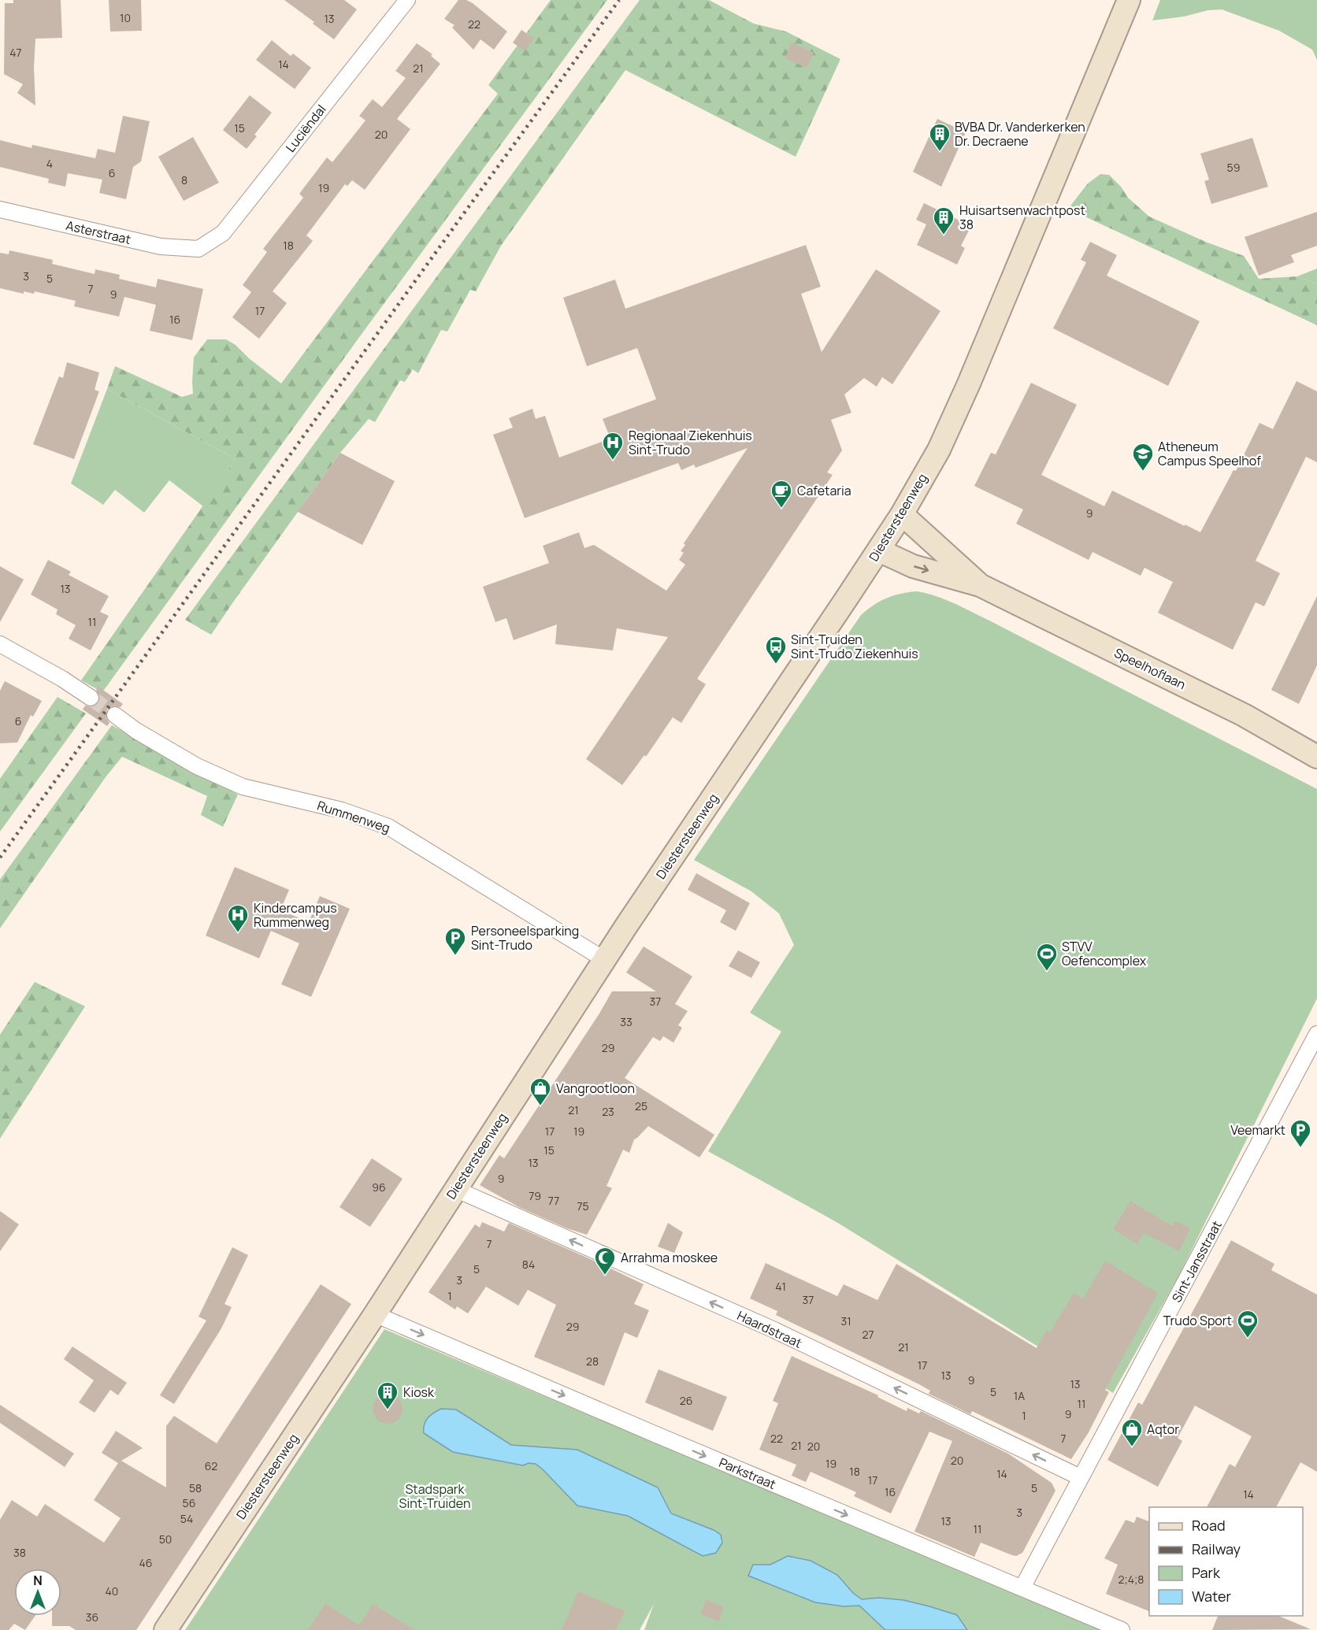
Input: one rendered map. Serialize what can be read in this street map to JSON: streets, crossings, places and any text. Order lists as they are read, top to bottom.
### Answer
{
  "streets": {
    "main road": ["Diestersteenweg", "Speelhoflaan"],
    "street": [
      "Luciëndal",
      "Asterstraat",
      "Rummenweg",
      "Sint-Jansstraat",
      "Haardstraat",
      "Parkstraat"
    ]
  },
  "crossings": [
    ["Luciëndal", "Asterstraat"],
    ["Diestersteenweg", "Speelhoflaan"],
    ["Diestersteenweg", "Rummenweg"],
    ["Diestersteenweg", "Haardstraat"],
    ["Diestersteenweg", "Parkstraat"],
    ["Sint-Jansstraat", "Haardstraat"],
    ["Sint-Jansstraat", "Parkstraat"]
  ],
  "one_way": ["Haardstraat", "Parkstraat"],
  "parks": ["Stadspark Sint-Truiden"],
  "places": {
    "building": ["BVBA Dr. Vanderkerken Dr. Decraene", "Huisartsenwachtpost 38", "Kiosk"],
    "hospital": ["Regionaal Ziekenhuis Sint-Trudo", "Kindercampus Rummenweg"],
    "school or university": ["Atheneum Campus Speelhof"],
    "cafe": ["Cafetaria"],
    "bus stop": ["Sint-Truiden Sint-Trudo Ziekenhuis"],
    "parking": ["Personeelsparking Sint-Trudo", "Veemarkt"],
    "sports": ["STVV Oefencomplex", "Trudo Sport"],
    "shop": ["Vangrootloon", "Aqtor"],
    "mosque": ["Arrahma moskee"]
  },
  "house_numbers": [
    "10",
    "13",
    "22",
    "47",
    "14",
    "21",
    "15",
    "20",
    "4",
    "59",
    "6",
    "8",
    "19",
    "18",
    "3",
    "5",
    "7",
    "9",
    "17",
    "16",
    "9",
    "13",
    "11",
    "6",
    "37",
    "33",
    "29",
    "25",
    "21",
    "23",
    "17",
    "19",
    "15",
    "13",
    "9",
    "96",
    "79",
    "77",
    "75",
    "7",
    "84",
    "5",
    "3",
    "41",
    "1",
    "37",
    "31",
    "29",
    "27",
    "21",
    "28",
    "17",
    "13",
    "9",
    "13",
    "5",
    "1A",
    "26",
    "11",
    "9",
    "1",
    "22",
    "7",
    "21",
    "20",
    "20",
    "19",
    "62",
    "18",
    "14",
    "17",
    "58",
    "5",
    "16",
    "14",
    "56",
    "3",
    "54",
    "13",
    "11",
    "50",
    "38",
    "46",
    "2;4;8",
    "40",
    "36"
  ],
  "legend": [
    "Road",
    "Railway",
    "Park",
    "Water"
  ],
  "north": "top"
}
